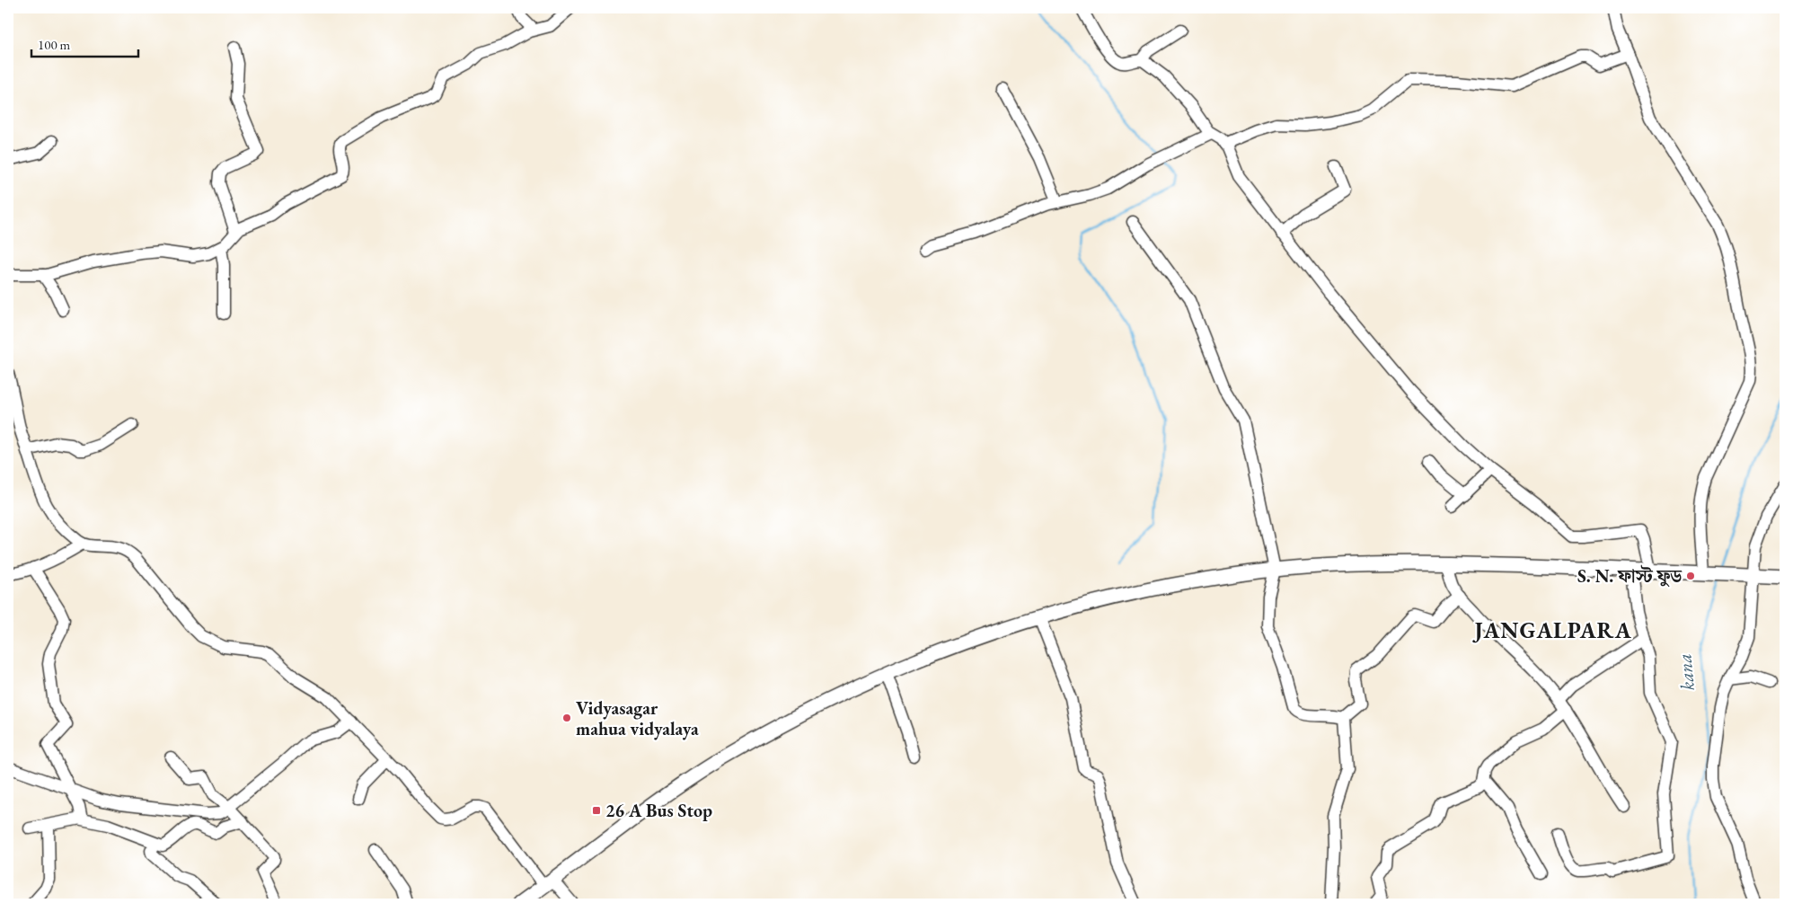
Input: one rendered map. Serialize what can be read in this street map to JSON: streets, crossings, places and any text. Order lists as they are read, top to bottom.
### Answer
{
  "districts": ["JANGALPARA"],
  "water": ["kana"],
  "places": {
    "other": ["S. N. ফাস্ট ফুড", "Vidyasagar mahua vidyalaya"],
    "transit": ["26 A Bus Stop"]
  },
  "scale_bar": "100 m"
}
